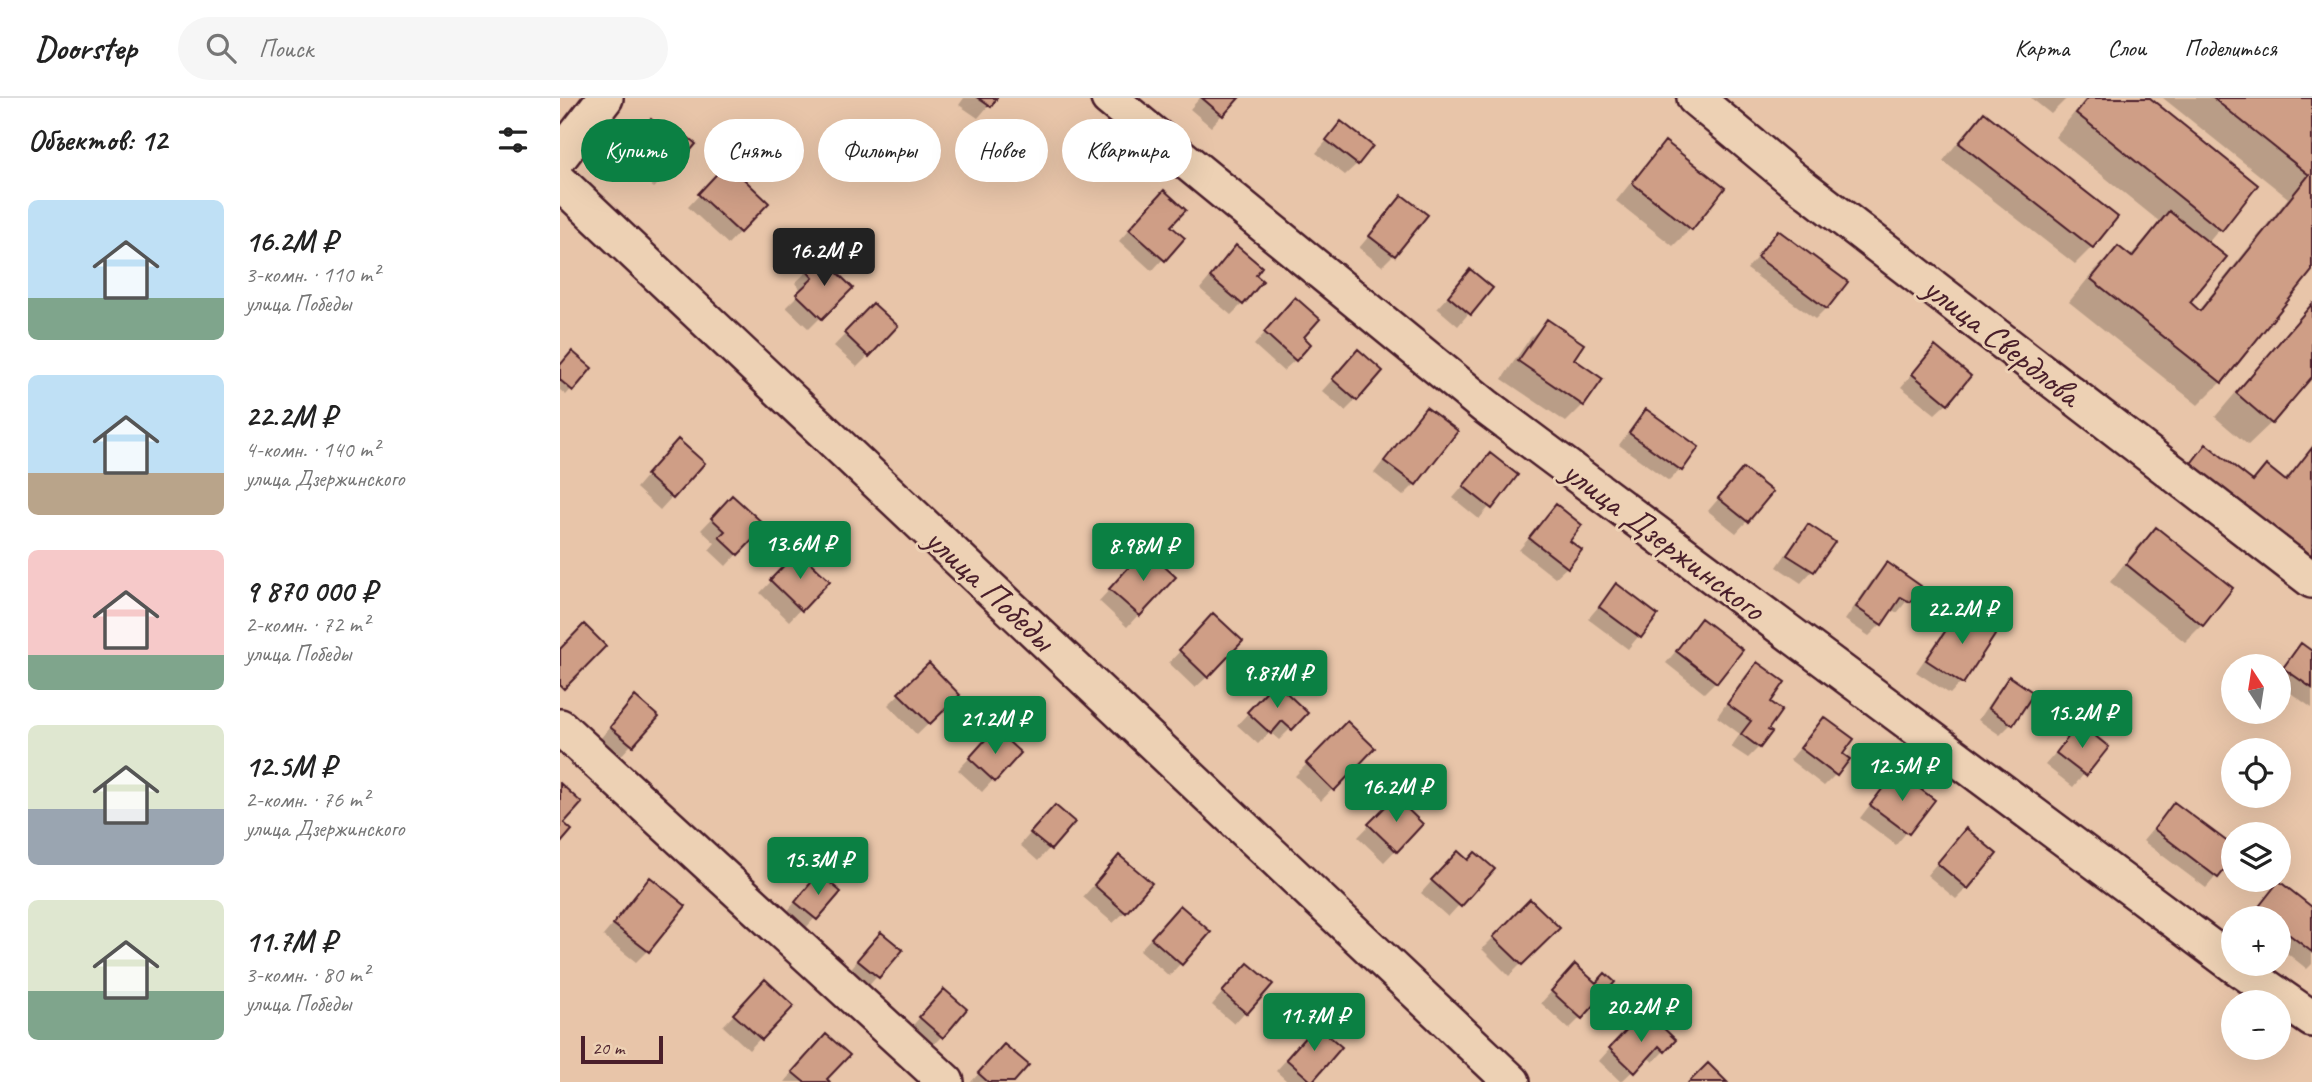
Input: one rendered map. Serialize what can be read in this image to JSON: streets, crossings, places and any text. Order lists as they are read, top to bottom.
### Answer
{
  "streets": {
    "street": ["улица Свердлова", "улица Дзержинского", "улица Победы"]
  },
  "scale_bar": "20 m",
  "north": "top",
  "page": {
    "header": "Doorstep",
    "search": "Поиск",
    "nav": ["Карта", "Слои", "Поделиться"],
    "heading": "Объектов: 12",
    "chip": [
      "Купить",
      "Снять",
      "Фильтры",
      "Новое",
      "Квартира"
    ],
    "list": [
      {
        "name": "16.2M ₽",
        "note": "3-комн. · 110 m² · улица Победы"
      },
      {
        "name": "22.2M ₽",
        "note": "4-комн. · 140 m² · улица Дзержинского"
      },
      {
        "name": "9 870 000 ₽",
        "note": "2-комн. · 72 m² · улица Победы"
      },
      {
        "name": "12.5M ₽",
        "note": "2-комн. · 76 m² · улица Дзержинского"
      },
      {
        "name": "11.7M ₽",
        "note": "3-комн. · 80 m² · улица Победы"
      }
    ],
    "price": [
      "16.2M ₽",
      "13.6M ₽",
      "8.98M ₽",
      "22.2M ₽",
      "9.87M ₽",
      "15.2M ₽",
      "21.2M ₽",
      "12.5M ₽",
      "16.2M ₽",
      "15.3M ₽",
      "20.2M ₽",
      "11.7M ₽"
    ],
    "map_buttons": ["+", "−"],
    "scale": "20 m"
  }
}
